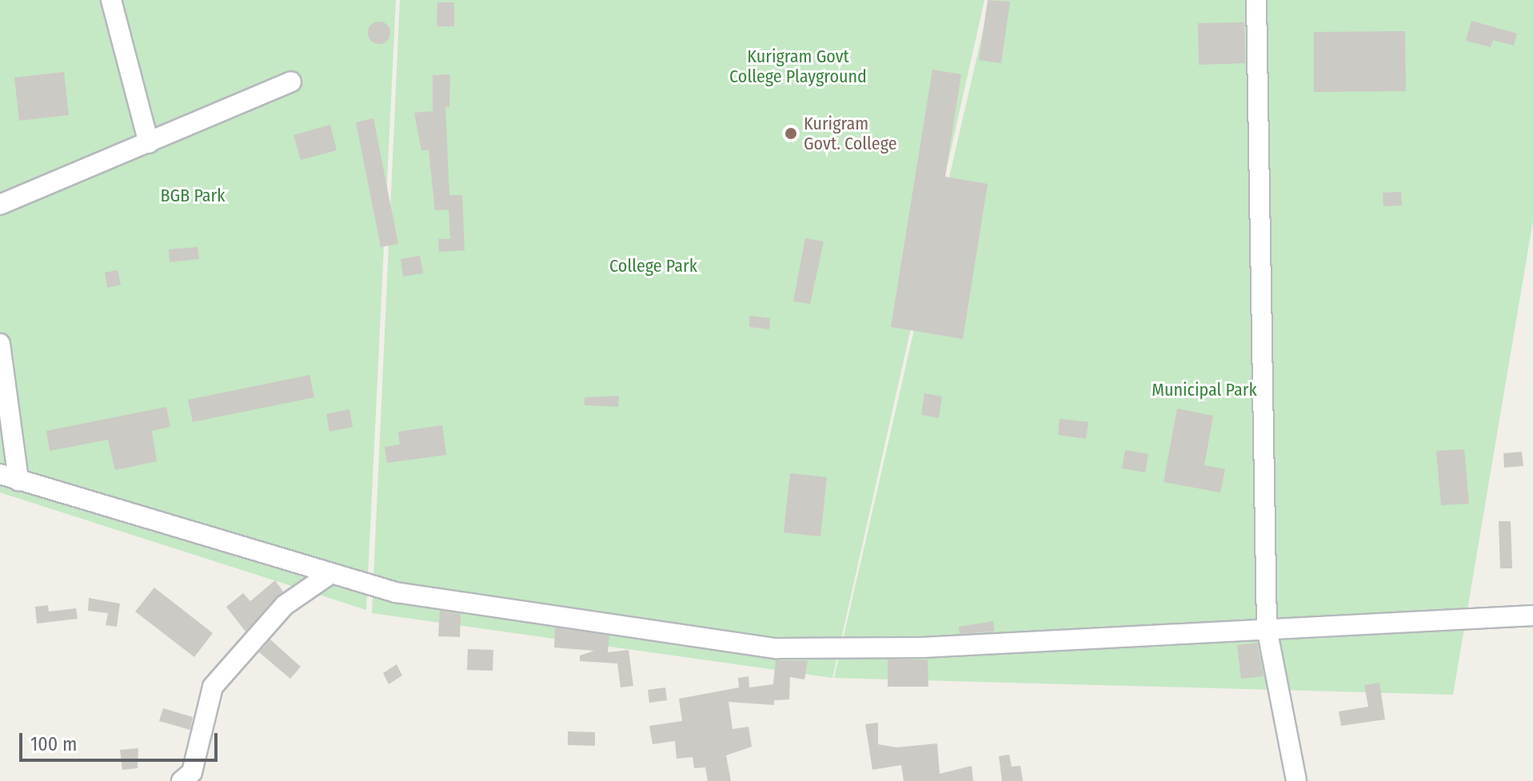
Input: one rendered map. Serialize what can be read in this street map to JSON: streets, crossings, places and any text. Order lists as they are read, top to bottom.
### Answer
{
  "parks": [
    "Kurigram Govt College Playground",
    "BGB Park",
    "College Park",
    "Municipal Park"
  ],
  "places": ["Kurigram Govt. College"],
  "scale_bar": "100 m"
}
